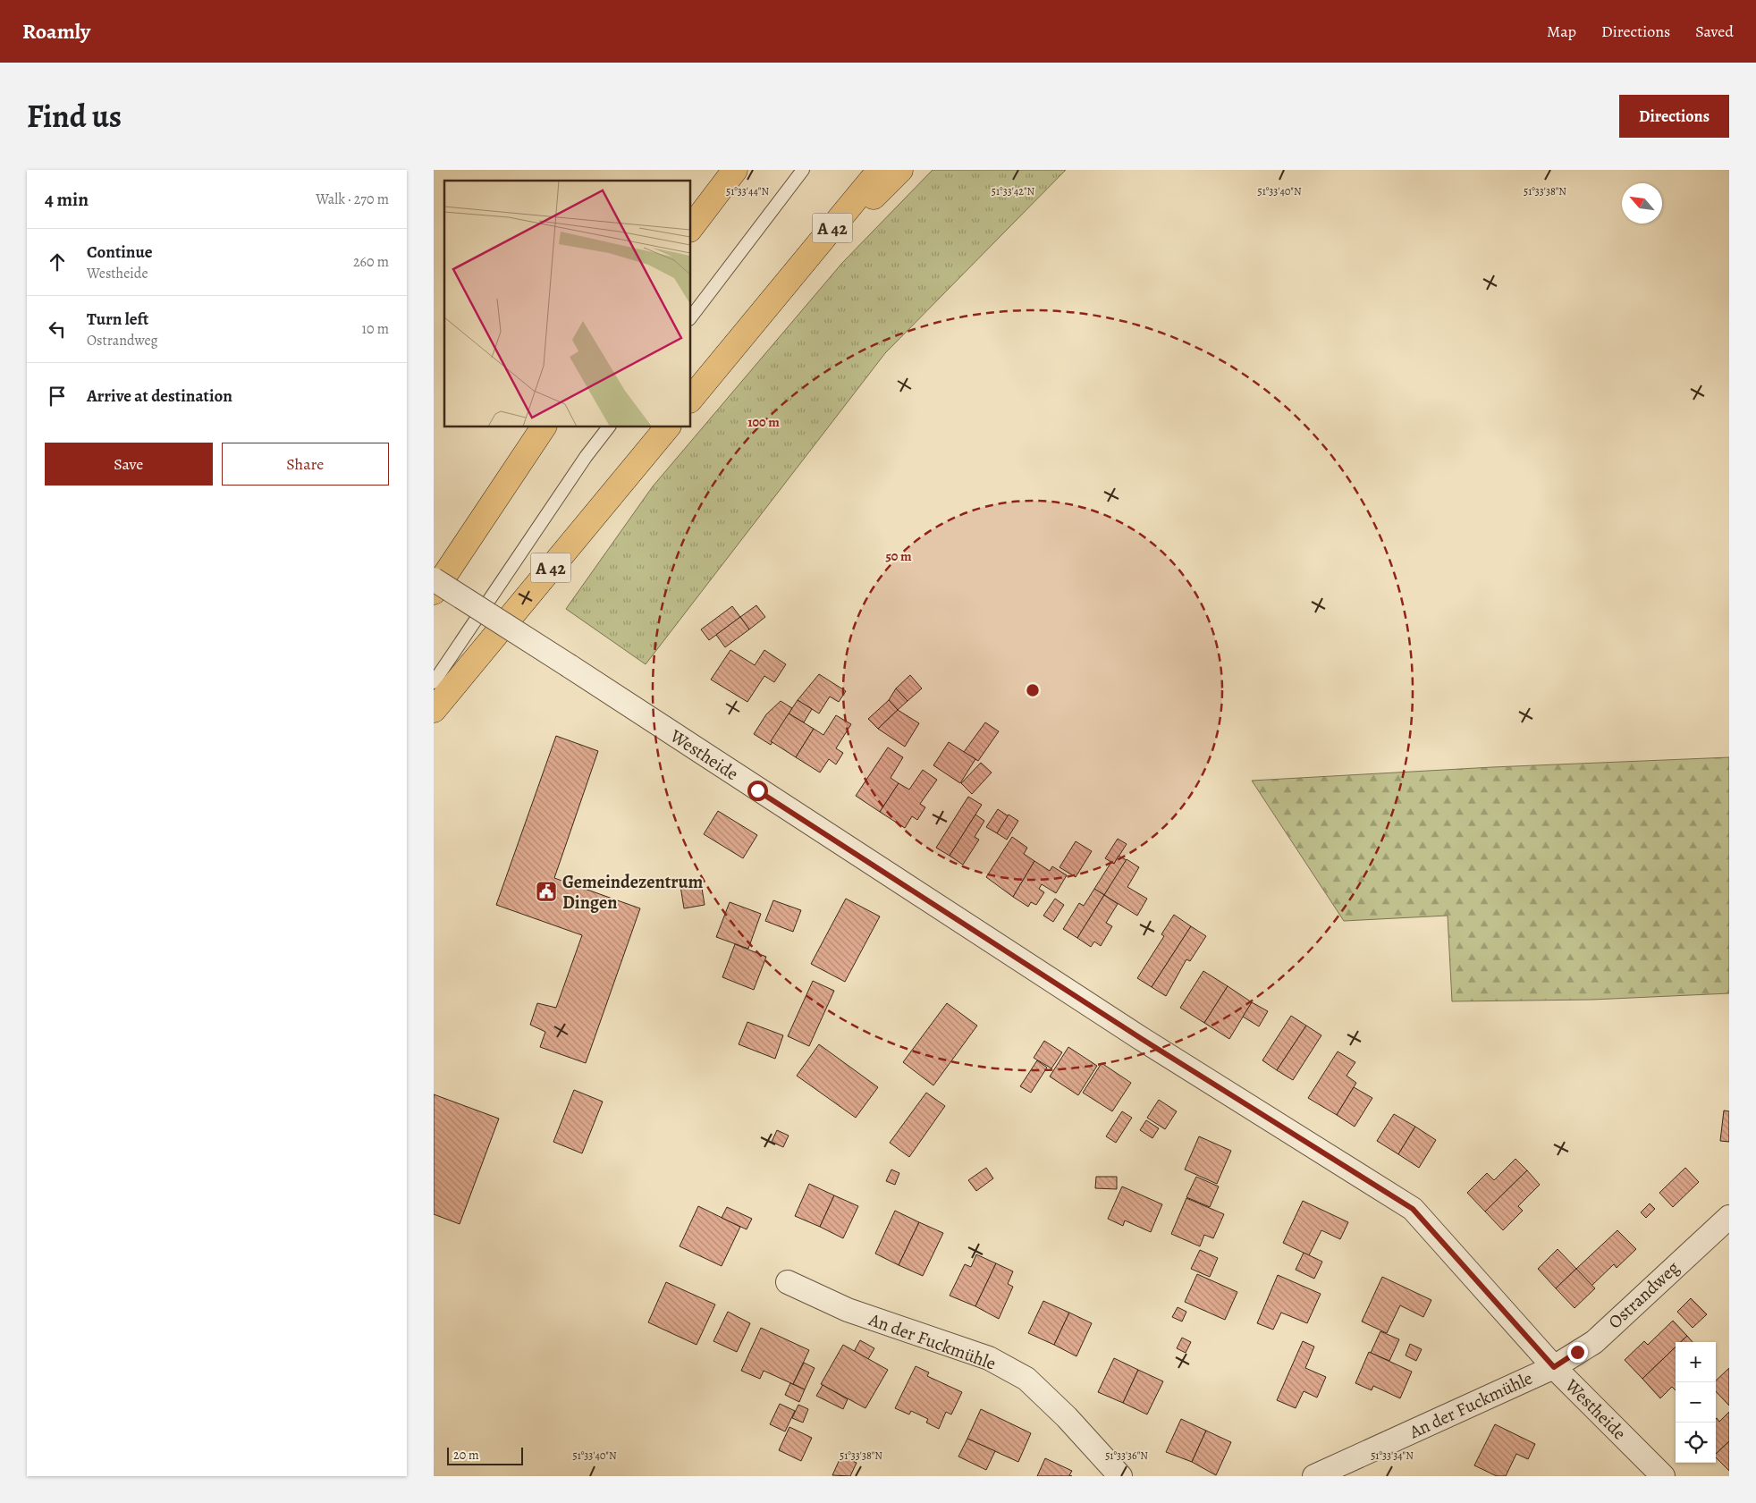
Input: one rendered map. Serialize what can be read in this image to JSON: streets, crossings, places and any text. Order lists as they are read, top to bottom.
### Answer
{
  "streets": {
    "highway": ["A 42"],
    "street": ["Westheide", "Ostrandweg", "An der Fuckmühle"]
  },
  "crossings": [
    ["Westheide", "Ostrandweg"],
    ["Westheide", "An der Fuckmühle"],
    ["Ostrandweg", "An der Fuckmühle"]
  ],
  "places": {
    "public building": ["Gemeindezentrum Dingen"]
  },
  "scale_bar": "20 m",
  "north": "top left",
  "page": {
    "header": "Roamly",
    "nav": ["Map", "Directions", "Saved"],
    "title": "Find us",
    "buttons": [
      "Directions",
      ["Save", "Share"]
    ],
    "heading": ["4 min", "Walk · 270 m"],
    "list": [
      ["Continue", "Westheide", "260 m"],
      ["Turn left", "Ostrandweg", "10 m"],
      "Arrive at destination"
    ],
    "map_buttons": ["+", "−"],
    "scale": "20 m"
  },
  "coordinates": [
    "51°33'44\"N",
    "51°33'42\"N",
    "51°33'40\"N",
    "51°33'38\"N",
    "51°33'36\"N",
    "51°33'34\"N"
  ],
  "rings": ["100 m", "50 m"]
}
